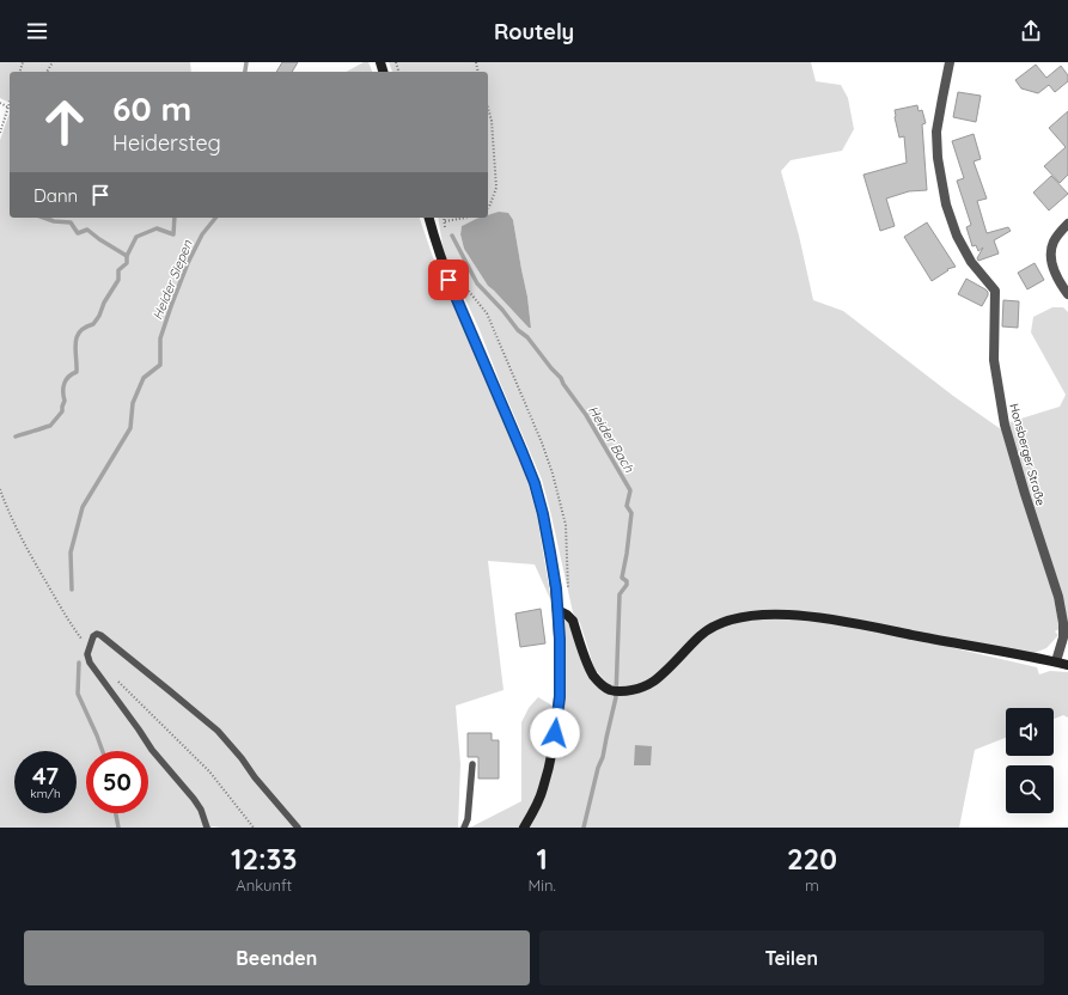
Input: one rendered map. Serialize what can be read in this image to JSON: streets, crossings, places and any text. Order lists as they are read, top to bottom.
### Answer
{
  "streets": {
    "street": ["Honsberger Straße"]
  },
  "water": ["Heider Siepen", "Heider Bach"],
  "page": {
    "header": "Routely",
    "turn": ["60 m", "Heidersteg"],
    "then": "Dann",
    "speed": "47 km/h",
    "limit": "50",
    "eta": [
      "12:33",
      "Ankunft",
      "1",
      "Min.",
      "220",
      "m"
    ],
    "buttons": ["Beenden", "Teilen"]
  }
}
